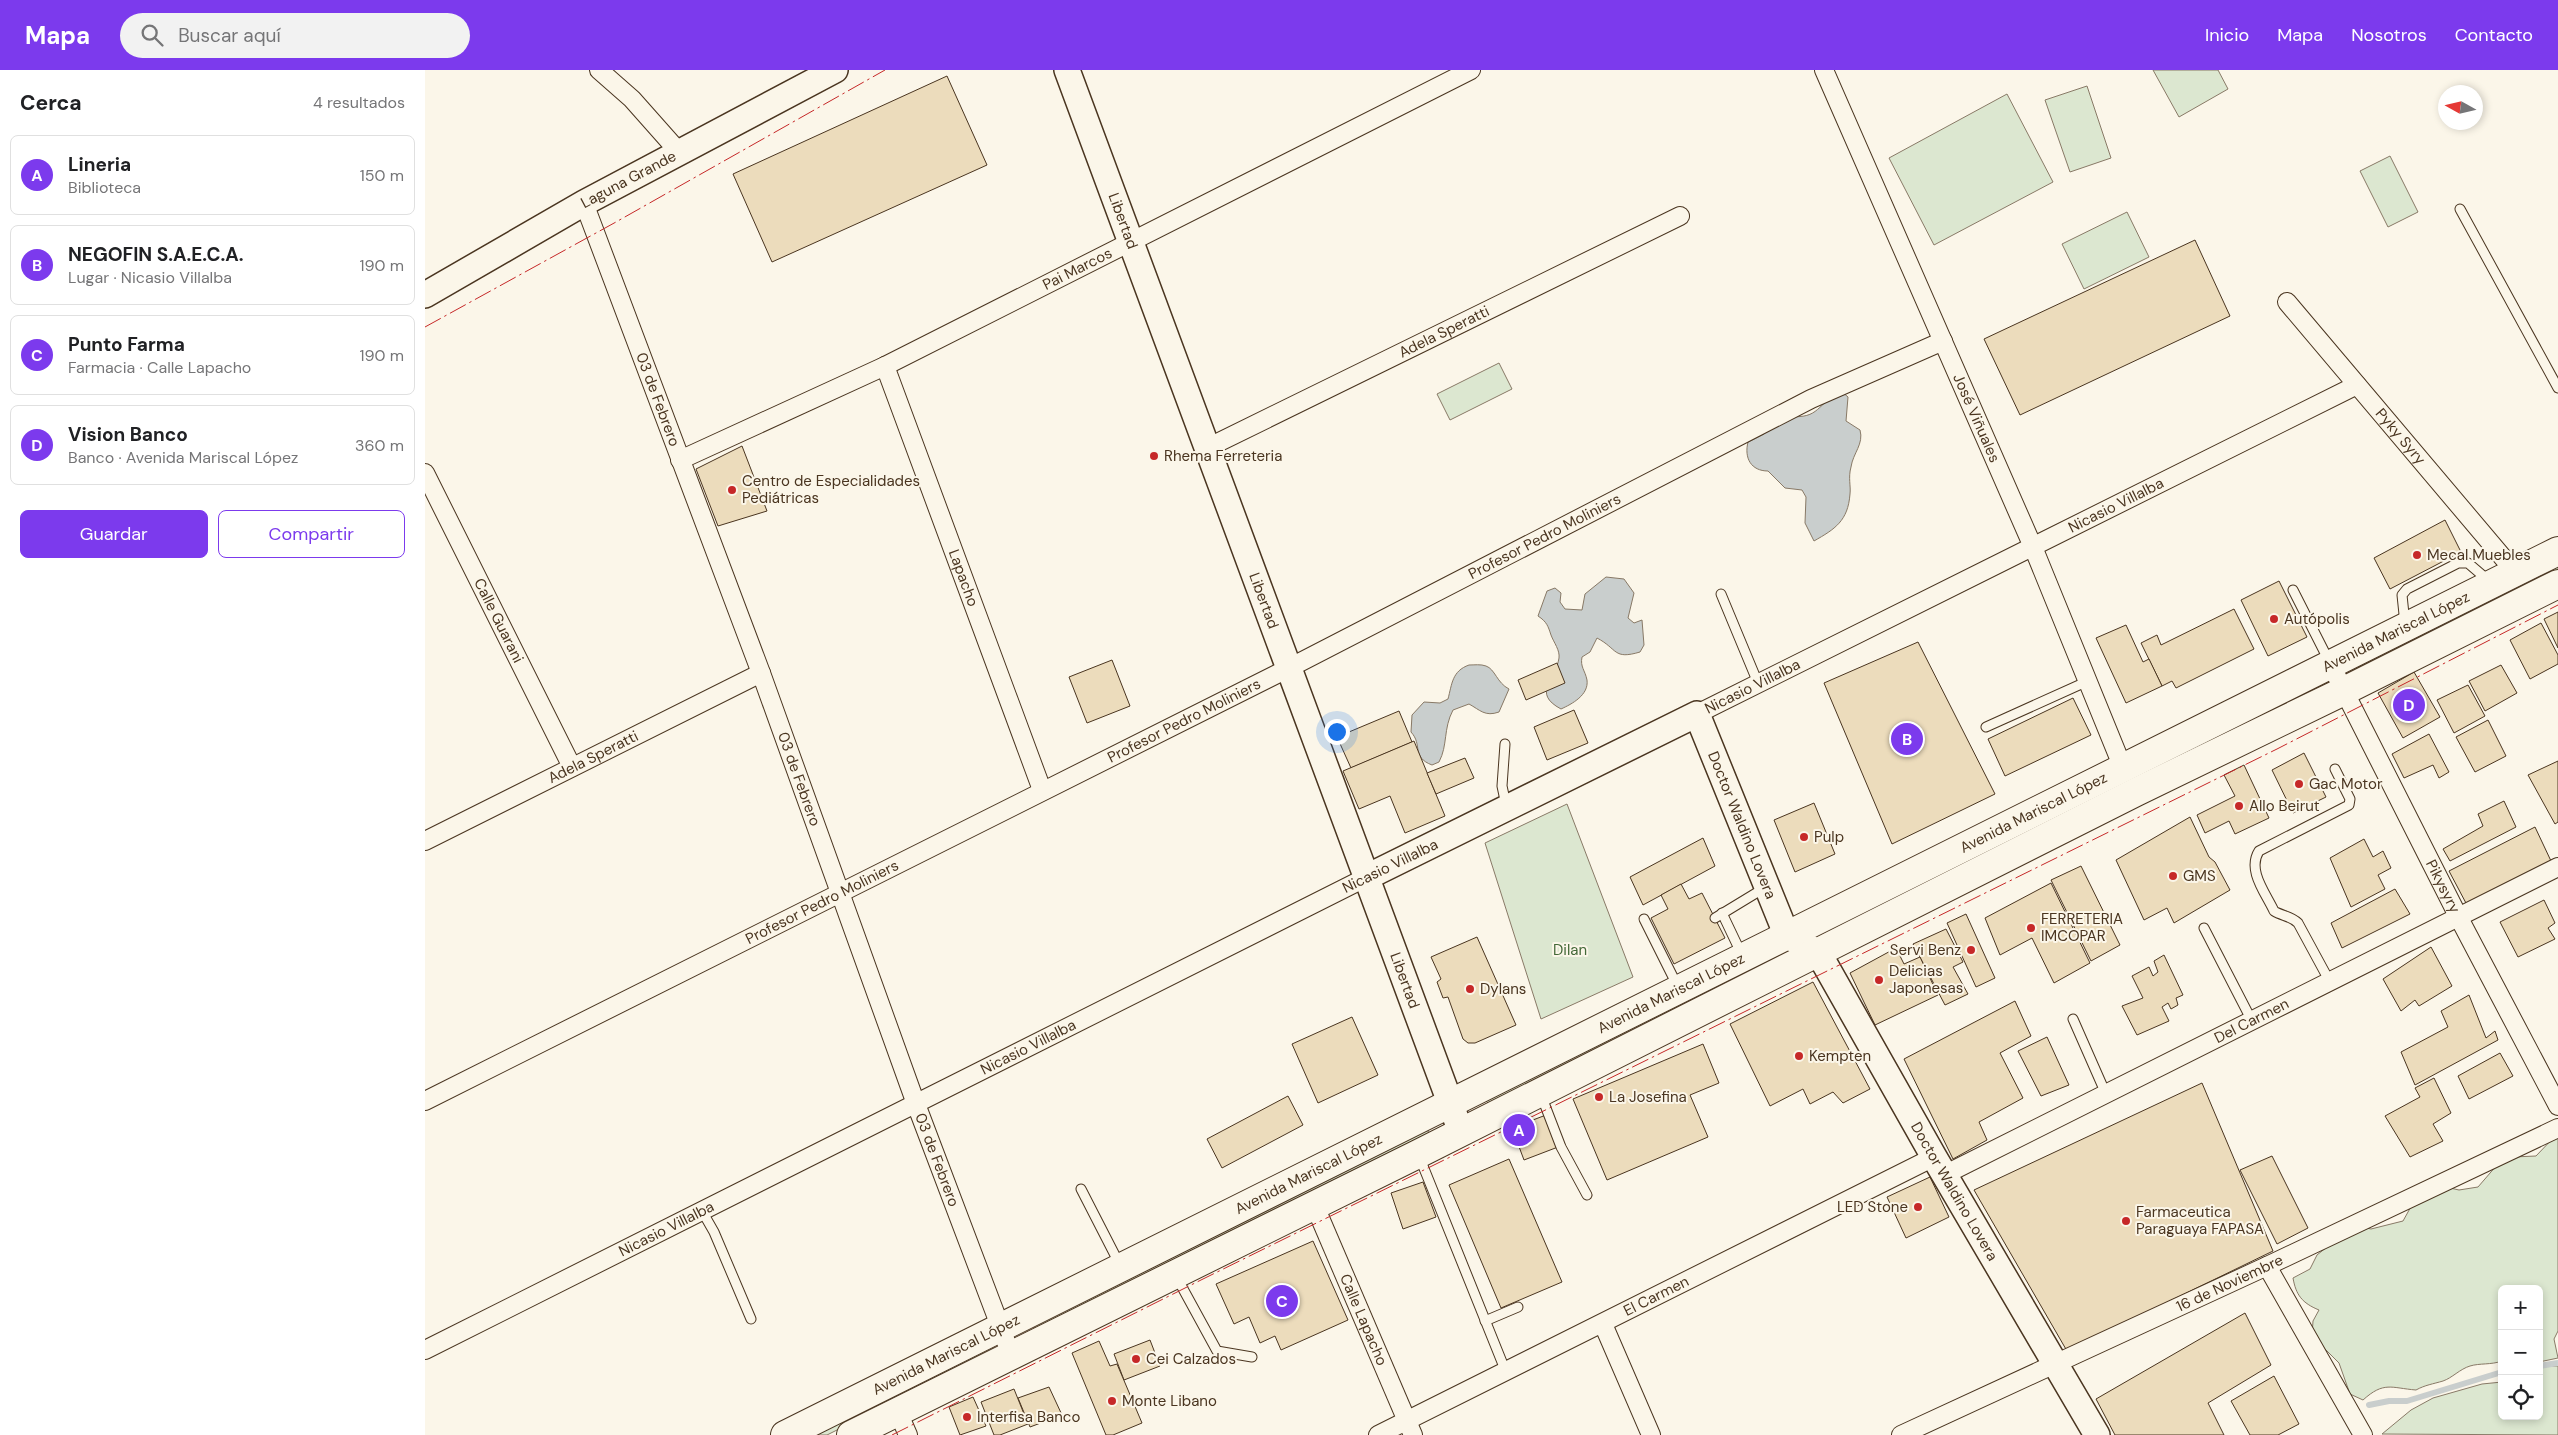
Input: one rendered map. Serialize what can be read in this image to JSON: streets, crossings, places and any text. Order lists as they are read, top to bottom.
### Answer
{
  "streets": {
    "highway": ["Avenida Mariscal López"],
    "main road": [
      "Laguna Grande",
      "Libertad",
      "Nicasio Villalba",
      "Doctor Waldino Lovera"
    ],
    "street": [
      "Pai Marcos",
      "Adela Speratti",
      "03 de Febrero",
      "José Viñuales",
      "Pyky Syry",
      "Profesor Pedro Moliniers",
      "Lapacho",
      "Calle Guarani",
      "Pikysyry",
      "Del Carmen",
      "16 de Noviembre",
      "El Carmen",
      "Calle Lapacho"
    ]
  },
  "crossings": [
    ["Laguna Grande", "03 de Febrero"],
    ["Libertad", "Pai Marcos"],
    ["Libertad", "Adela Speratti"],
    ["Libertad", "Nicasio Villalba"],
    ["Libertad", "Profesor Pedro Moliniers"],
    ["Libertad", "Avenida Mariscal López"],
    ["Pai Marcos", "03 de Febrero"],
    ["Pai Marcos", "Lapacho"],
    ["Adela Speratti", "03 de Febrero"],
    ["Adela Speratti", "Calle Guarani"],
    ["03 de Febrero", "Nicasio Villalba"],
    ["03 de Febrero", "Profesor Pedro Moliniers"],
    ["03 de Febrero", "Avenida Mariscal López"],
    ["José Viñuales", "Nicasio Villalba"],
    ["José Viñuales", "Profesor Pedro Moliniers"],
    ["José Viñuales", "Avenida Mariscal López"],
    ["Pyky Syry", "Nicasio Villalba"],
    ["Pyky Syry", "Avenida Mariscal López"],
    ["Nicasio Villalba", "Doctor Waldino Lovera"],
    ["Profesor Pedro Moliniers", "Lapacho"],
    ["Avenida Mariscal López", "Doctor Waldino Lovera"],
    ["Avenida Mariscal López", "Pikysyry"],
    ["Avenida Mariscal López", "Calle Lapacho"],
    ["Doctor Waldino Lovera", "Del Carmen"],
    ["Doctor Waldino Lovera", "16 de Noviembre"],
    ["Doctor Waldino Lovera", "El Carmen"],
    ["Pikysyry", "Del Carmen"],
    ["Del Carmen", "El Carmen"],
    ["El Carmen", "Calle Lapacho"]
  ],
  "parks": ["Dilan"],
  "places": [
    "Rhema Ferreteria",
    "Centro de Especialidades Pediátricas",
    "Mecal Muebles",
    "Autópolis",
    "Gac Motor",
    "Allo Beirut",
    "Pulp",
    "GMS",
    "FERRETERIA IMCOPAR",
    "Servi Benz",
    "Delicias Japonesas",
    "Dylans",
    "Kempten",
    "La Josefina",
    "LED Stone",
    "Farmaceutica Paraguaya FAPASA",
    "Cei Calzados",
    "Monte Libano",
    "Interfisa Banco"
  ],
  "north": "left",
  "page": {
    "header": "Mapa",
    "search": "Buscar aquí",
    "nav": [
      "Inicio",
      "Mapa",
      "Nosotros",
      "Contacto"
    ],
    "heading": ["Cerca", "4 resultados"],
    "list": [
      {
        "mark": "A",
        "name": "Lineria",
        "note": "Biblioteca",
        "value": "150 m"
      },
      {
        "mark": "B",
        "name": "NEGOFIN S.A.E.C.A.",
        "note": "Lugar · Nicasio Villalba",
        "value": "190 m"
      },
      {
        "mark": "C",
        "name": "Punto Farma",
        "note": "Farmacia · Calle Lapacho",
        "value": "190 m"
      },
      {
        "mark": "D",
        "name": "Vision Banco",
        "note": "Banco · Avenida Mariscal López",
        "value": "360 m"
      }
    ],
    "buttons": ["Guardar", "Compartir"],
    "pins": [
      "D",
      "B",
      "A",
      "C"
    ],
    "map_buttons": ["+", "−"]
  }
}
